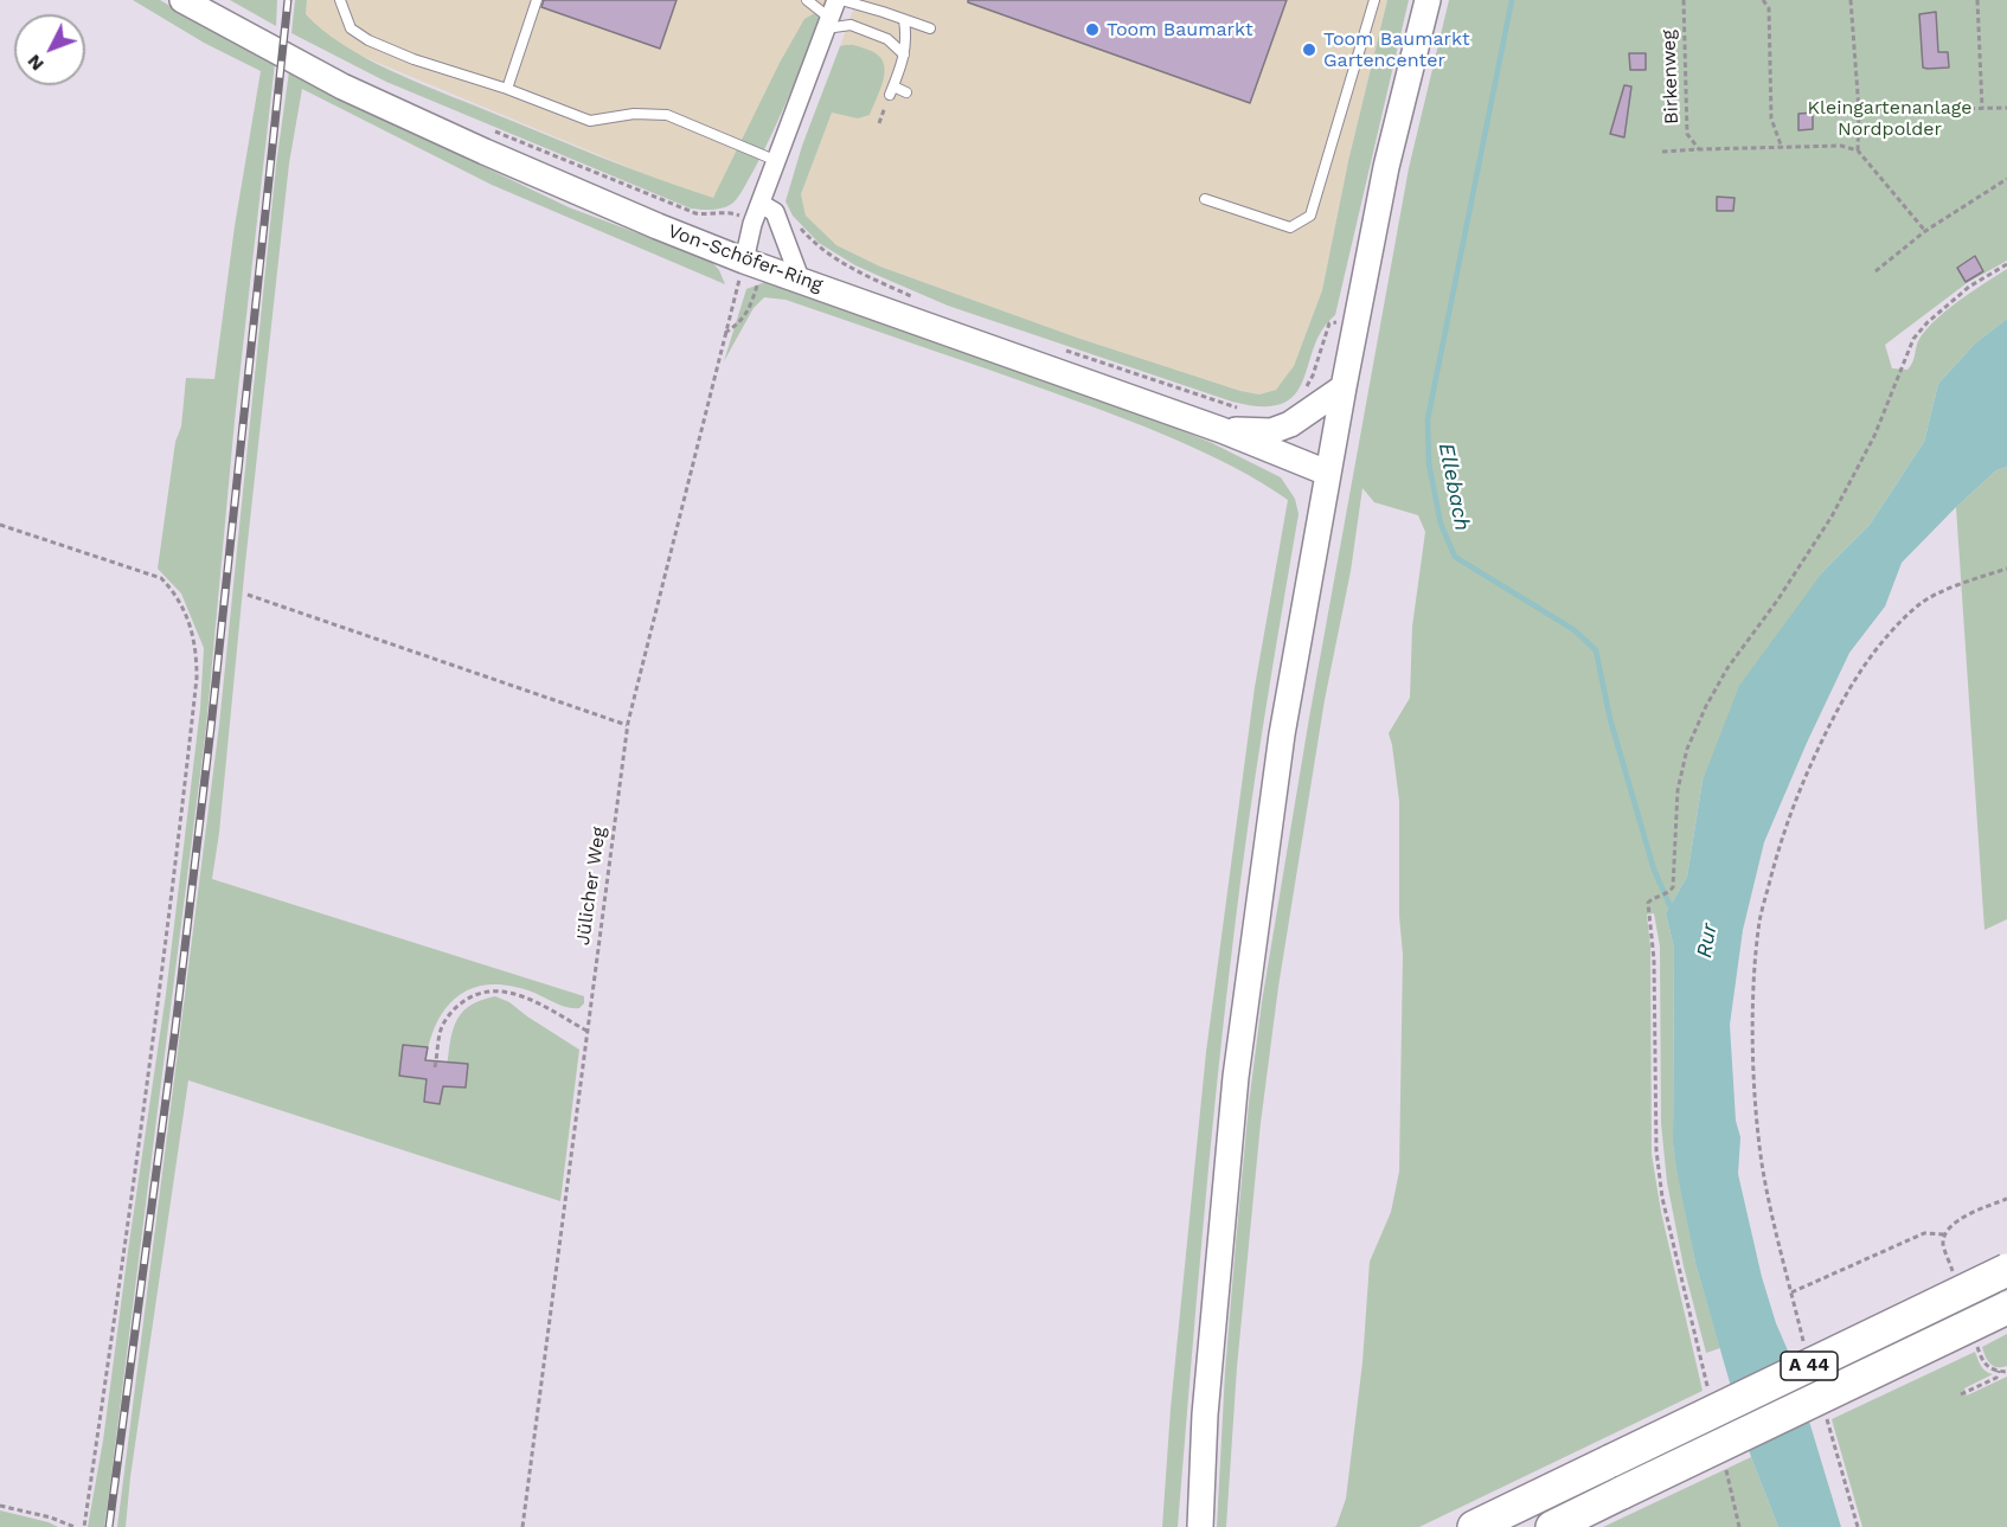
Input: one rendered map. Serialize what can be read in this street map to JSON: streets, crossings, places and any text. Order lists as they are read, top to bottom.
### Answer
{
  "streets": {
    "highway": ["A 44"],
    "main road": ["Von-Schöfer-Ring"],
    "path": ["Birkenweg", "Jülicher Weg"]
  },
  "crossings": [
    ["Von-Schöfer-Ring", "Jülicher Weg"]
  ],
  "water": ["Ellebach", "Rur"],
  "parks": ["Kleingartenanlage Nordpolder"],
  "places": ["Toom Baumarkt", "Toom Baumarkt Gartencenter"],
  "north": "bottom left"
}
